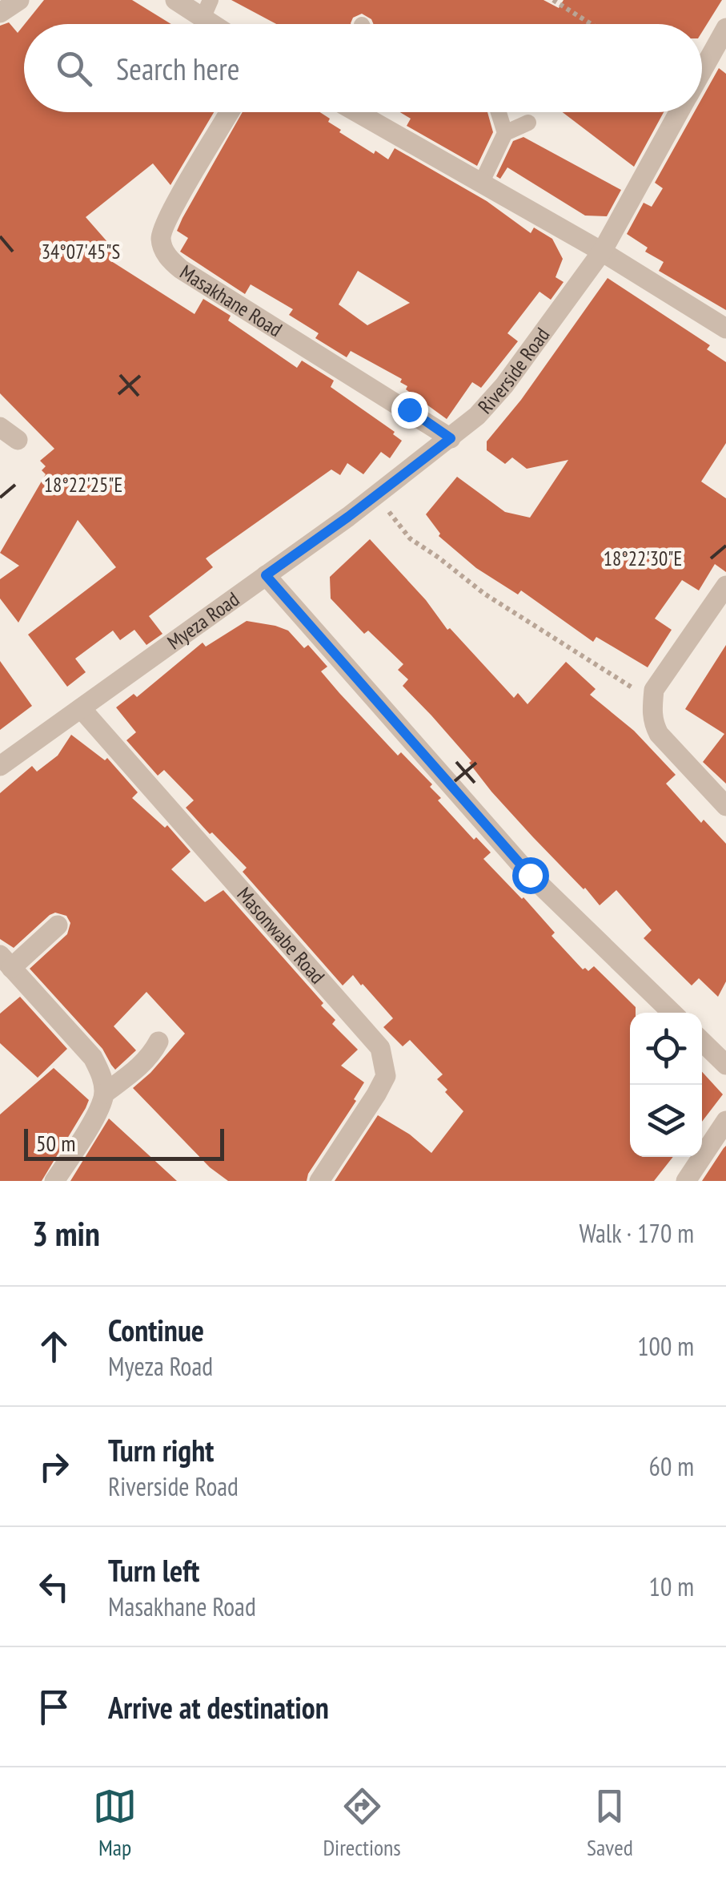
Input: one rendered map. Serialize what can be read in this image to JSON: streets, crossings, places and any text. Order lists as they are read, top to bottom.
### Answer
{
  "streets": {
    "street": [
      "Masakhane Road",
      "Riverside Road",
      "Myeza Road",
      "Masonwabe Road"
    ]
  },
  "crossings": [
    ["Masakhane Road", "Riverside Road"],
    ["Riverside Road", "Myeza Road"],
    ["Myeza Road", "Masonwabe Road"]
  ],
  "scale_bar": "50 m",
  "page": {
    "search": "Search here",
    "scale": "50 m",
    "heading": ["3 min", "Walk · 170 m"],
    "list": [
      ["Continue", "Myeza Road", "100 m"],
      ["Turn right", "Riverside Road", "60 m"],
      ["Turn left", "Masakhane Road", "10 m"],
      "Arrive at destination"
    ],
    "nav": ["Map", "Directions", "Saved"]
  },
  "coordinates": ["34°07'45\"S", "18°22'25\"E", "18°22'30\"E"]
}
